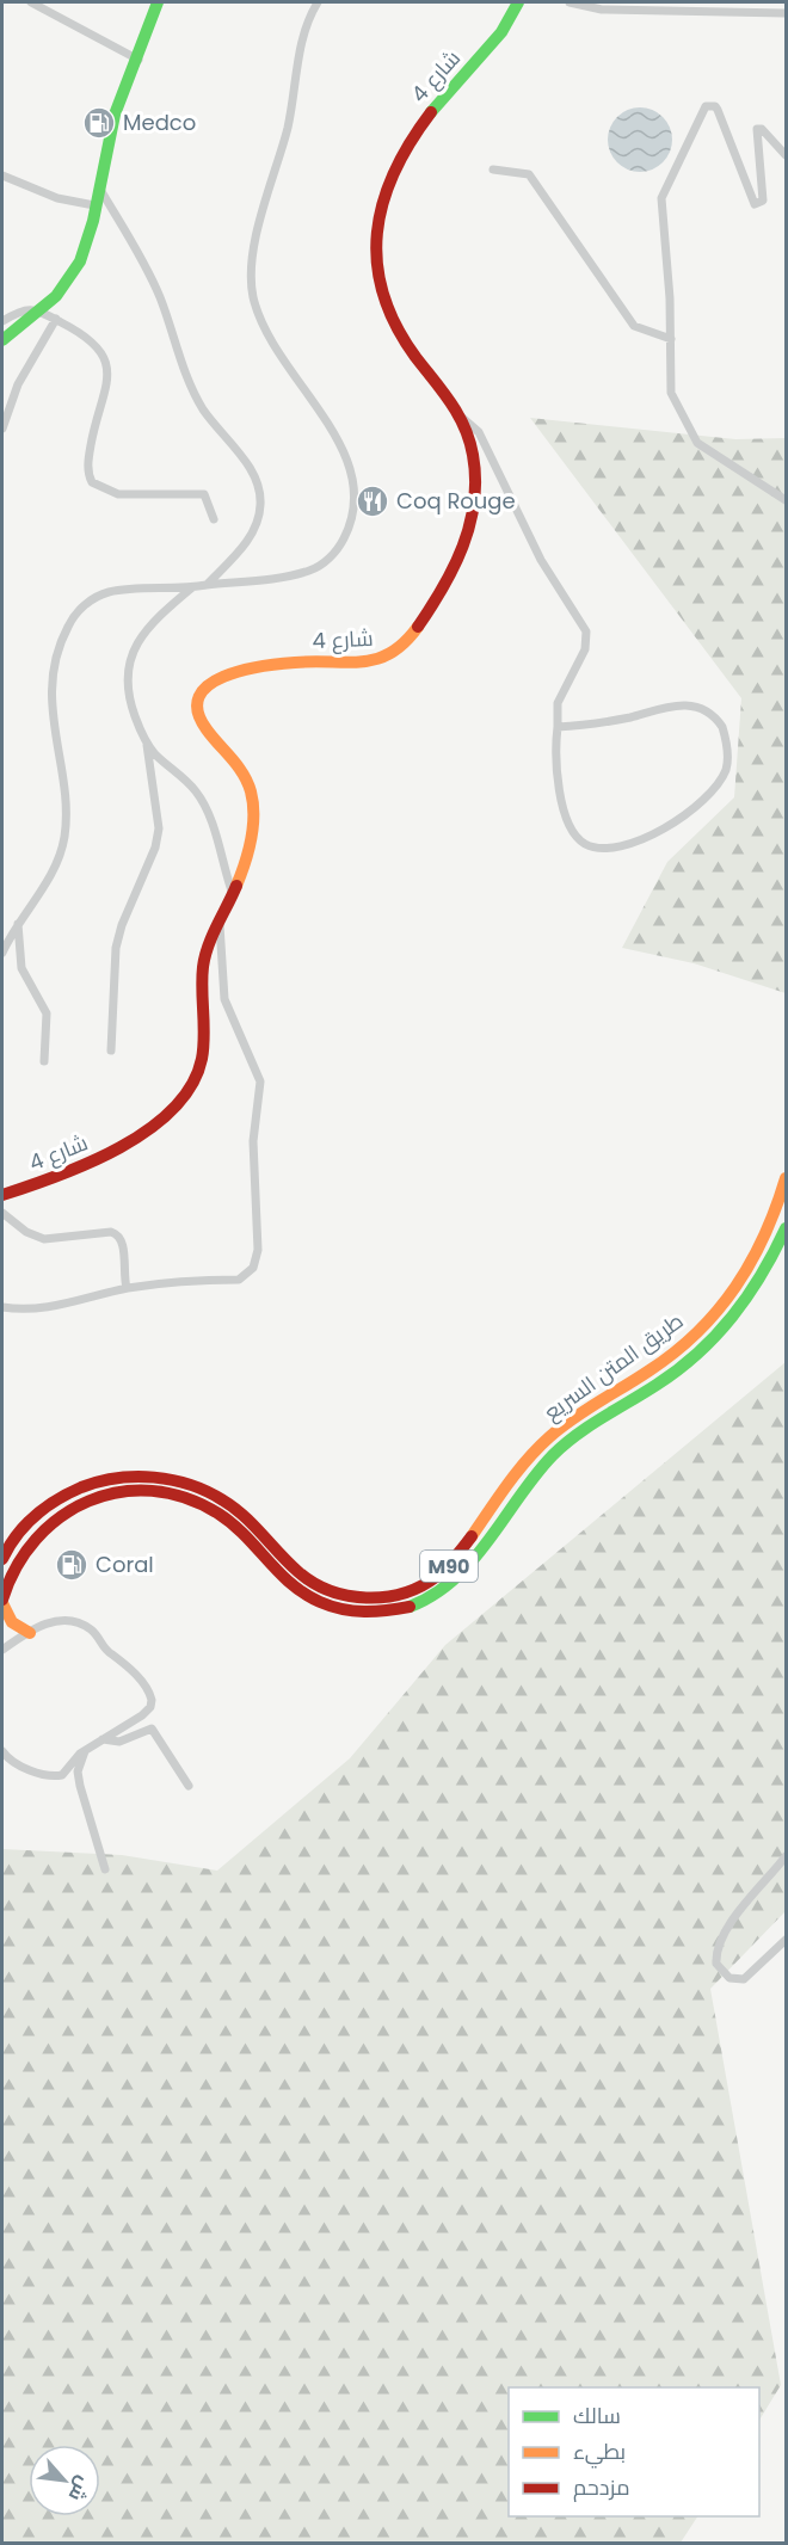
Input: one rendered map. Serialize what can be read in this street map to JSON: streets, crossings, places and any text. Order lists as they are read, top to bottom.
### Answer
{
  "streets": {
    "main road": ["شارع 4", "طريق المتن السريع", "M90"]
  },
  "places": {
    "fuel station": ["Medco", "Coral"],
    "restaurant": ["Coq Rouge"]
  },
  "legend": ["سالك", "بطيء", "مزدحم"],
  "north": "bottom right"
}
